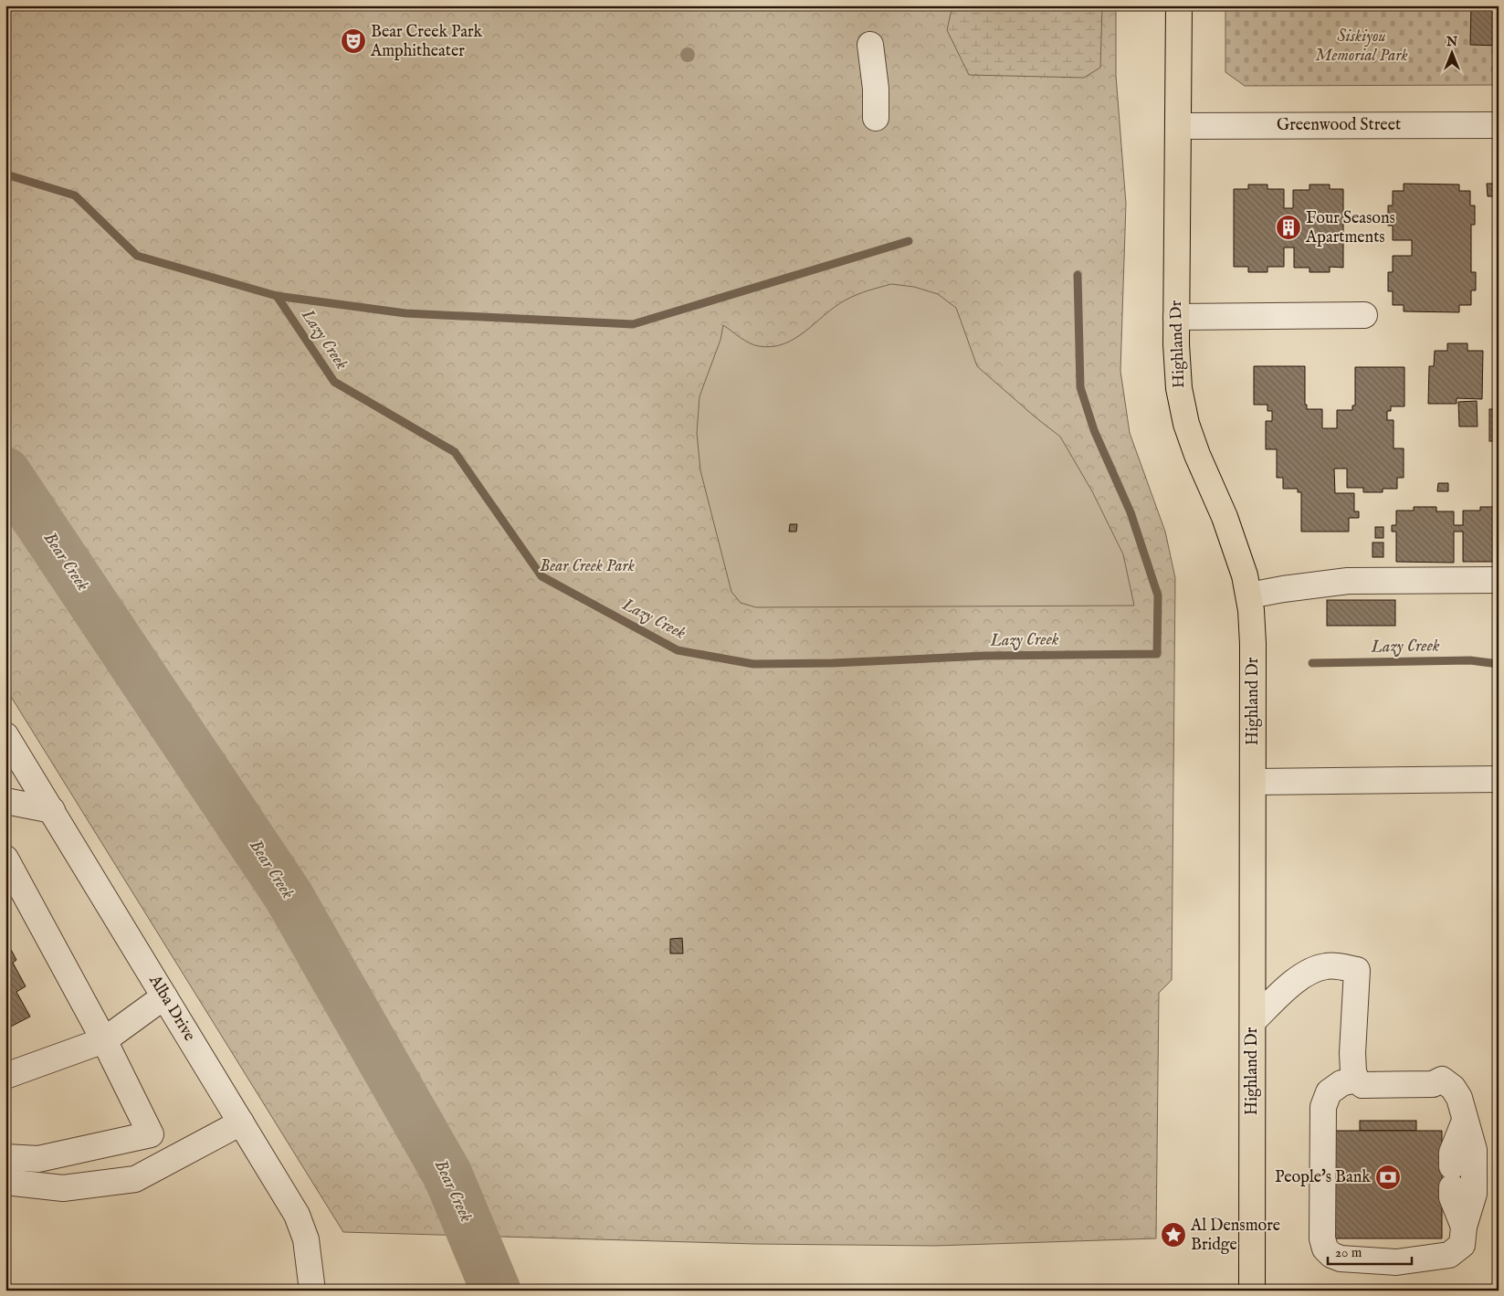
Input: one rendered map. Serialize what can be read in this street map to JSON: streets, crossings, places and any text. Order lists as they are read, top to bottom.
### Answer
{
  "streets": {
    "main road": ["Highland Dr"],
    "street": ["Greenwood Street", "Alba Drive"]
  },
  "crossings": [
    ["Greenwood Street", "Highland Dr"]
  ],
  "water": ["Lazy Creek", "Bear Creek"],
  "parks": ["Siskiyou Memorial Park", "Bear Creek Park"],
  "places": {
    "theatre": ["Bear Creek Park Amphitheater"],
    "building": ["Four Seasons Apartments"],
    "bank": ["People's Bank"],
    "place": ["Al Densmore Bridge"]
  },
  "scale_bar": "20 m",
  "north": "top"
}
